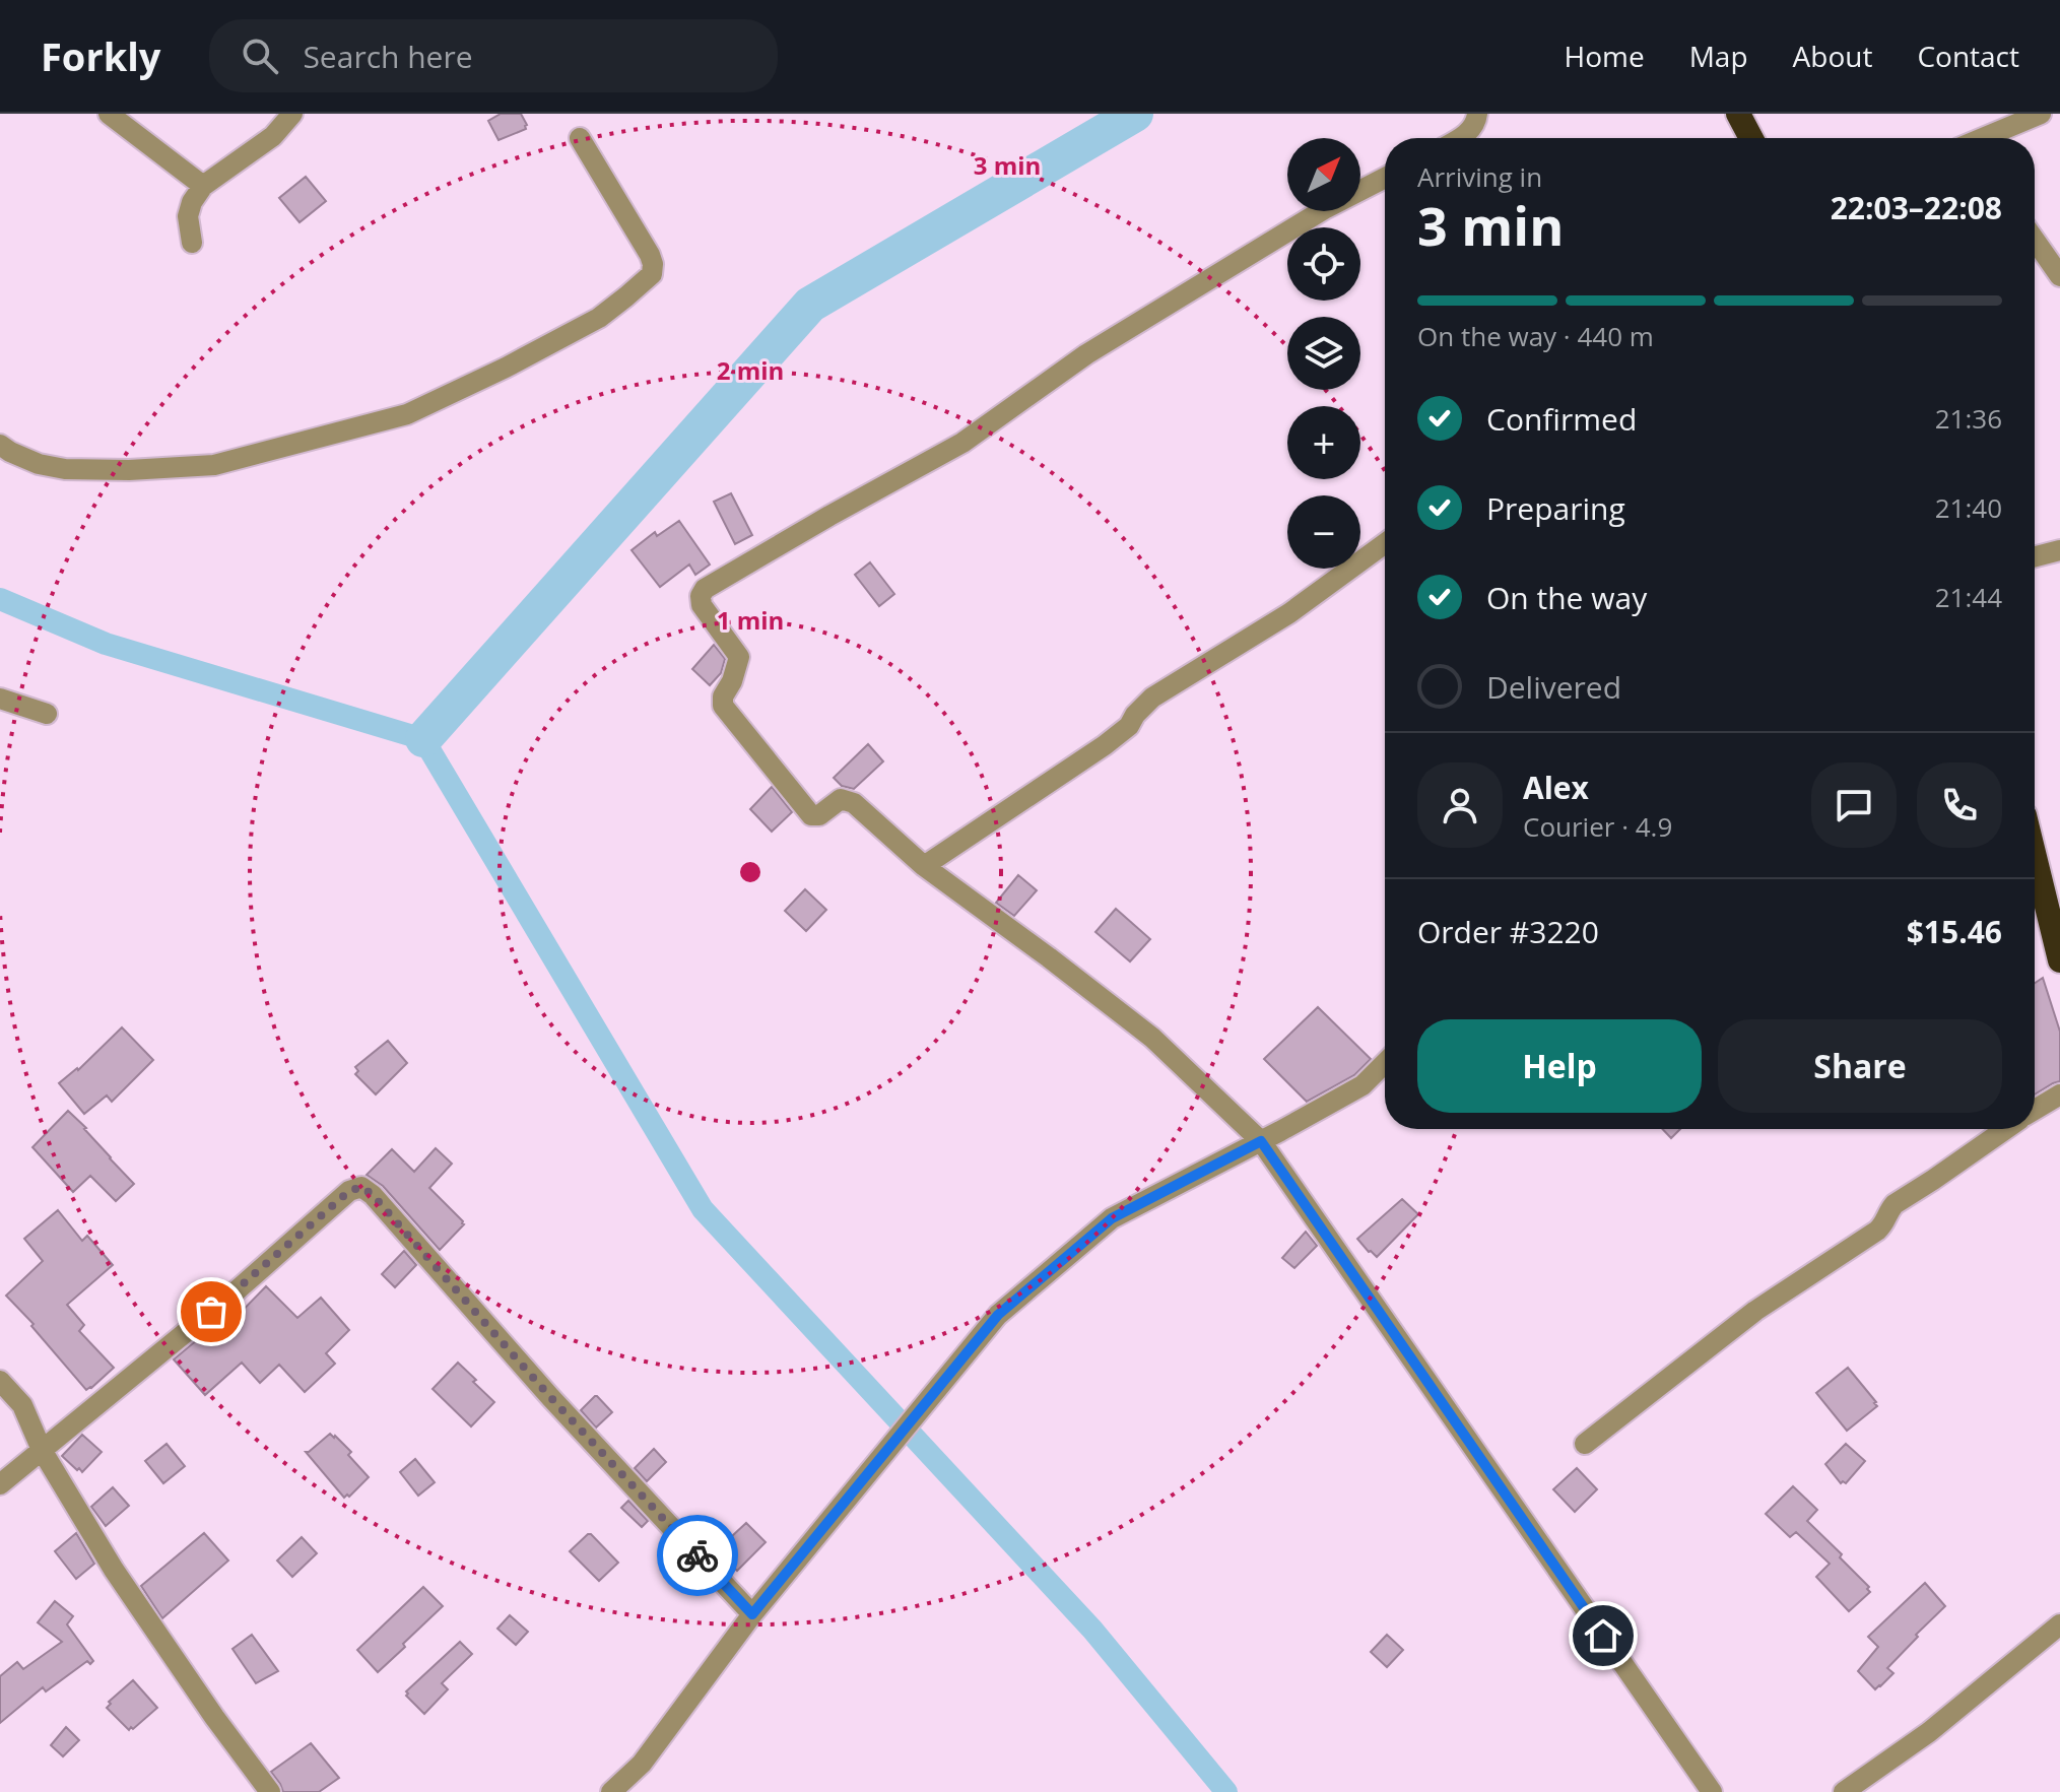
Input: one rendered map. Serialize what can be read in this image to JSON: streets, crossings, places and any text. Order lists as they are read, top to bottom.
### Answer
{
  "north": "top right",
  "page": {
    "header": "Forkly",
    "search": "Search here",
    "nav": [
      "Home",
      "Map",
      "About",
      "Contact"
    ],
    "map_buttons": ["+", "−"],
    "heading": ["3 min", "Arriving in", "22:03–22:08"],
    "panel": [
      "Alex",
      "Courier · 4.9",
      "Order #3220",
      "$15.46"
    ],
    "bar": "On the way · 440 m",
    "list": [
      ["Confirmed", "21:36"],
      ["Preparing", "21:40"],
      ["On the way", "21:44"],
      "Delivered"
    ],
    "buttons": ["Help", "Share"]
  },
  "rings": ["3 min", "2 min", "1 min"]
}
